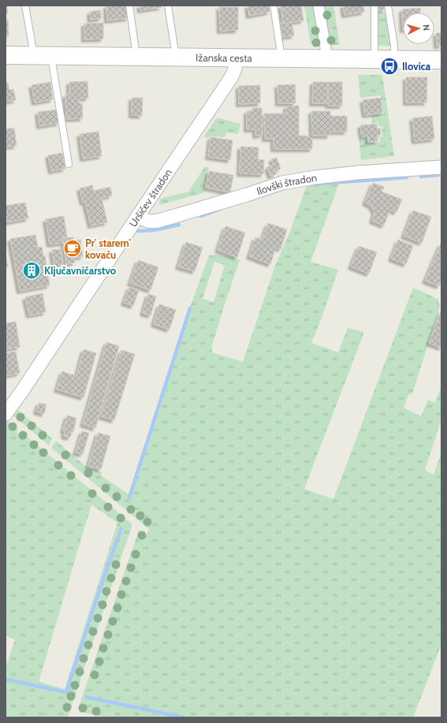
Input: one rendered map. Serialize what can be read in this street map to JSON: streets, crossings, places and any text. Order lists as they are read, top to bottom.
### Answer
{
  "streets": {
    "main road": ["Ižanska cesta"],
    "street": ["Ilovški štradon", "Uršičev štradon"]
  },
  "crossings": [
    ["Ižanska cesta", "Uršičev štradon"],
    ["Ilovški štradon", "Uršičev štradon"]
  ],
  "places": {
    "bus stop": ["Ilovica"],
    "cafe": ["Pr' starem' kovaču"],
    "building": ["Ključavničarstvo"]
  },
  "north": "right"
}
